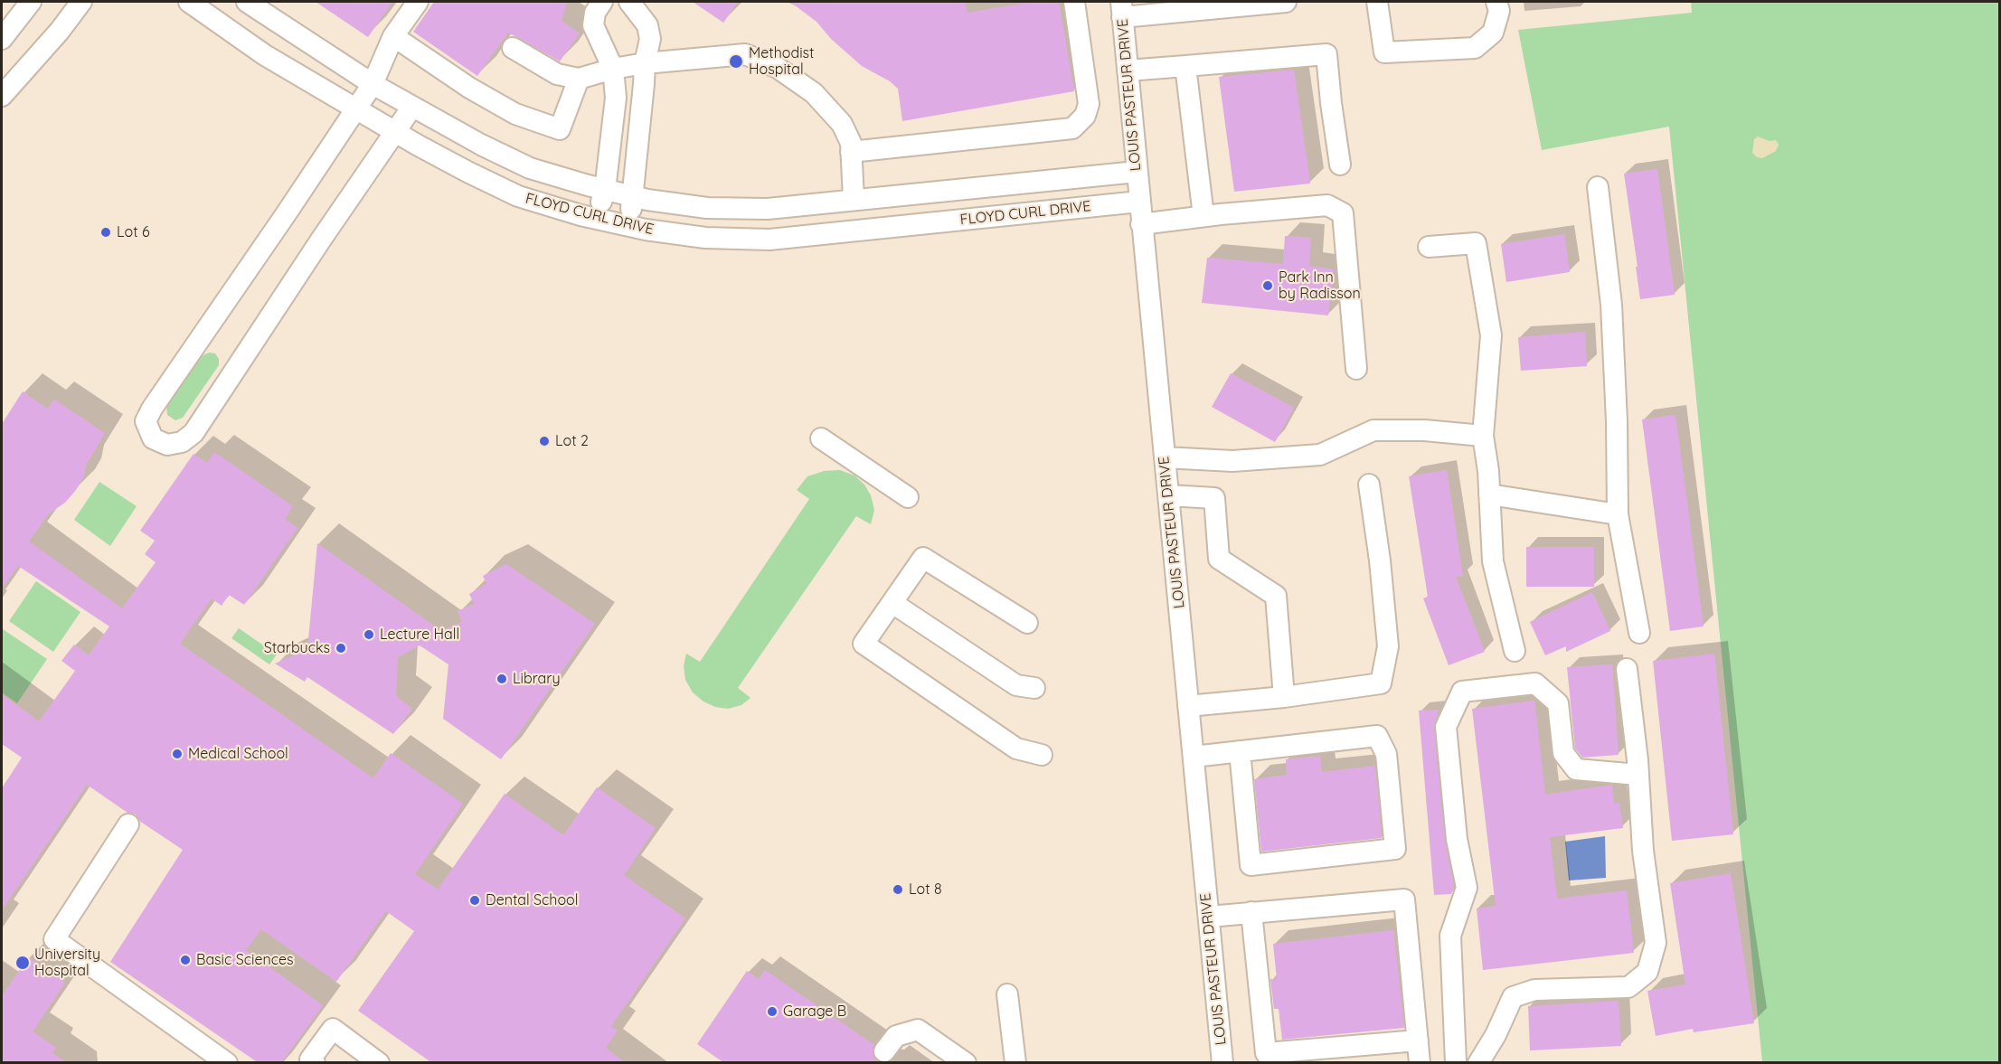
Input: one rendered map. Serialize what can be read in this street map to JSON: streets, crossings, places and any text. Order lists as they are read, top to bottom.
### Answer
{
  "streets": {
    "street": ["LOUIS PASTEUR DRIVE", "FLOYD CURL DRIVE"]
  },
  "crossings": [
    ["LOUIS PASTEUR DRIVE", "FLOYD CURL DRIVE"]
  ],
  "places": [
    "Methodist Hospital",
    "Lot 6",
    "Park Inn by Radisson",
    "Lot 2",
    "Lecture Hall",
    "Starbucks",
    "Library",
    "Medical School",
    "Lot 8",
    "Dental School",
    "Basic Sciences",
    "University Hospital",
    "Garage B"
  ]
}
